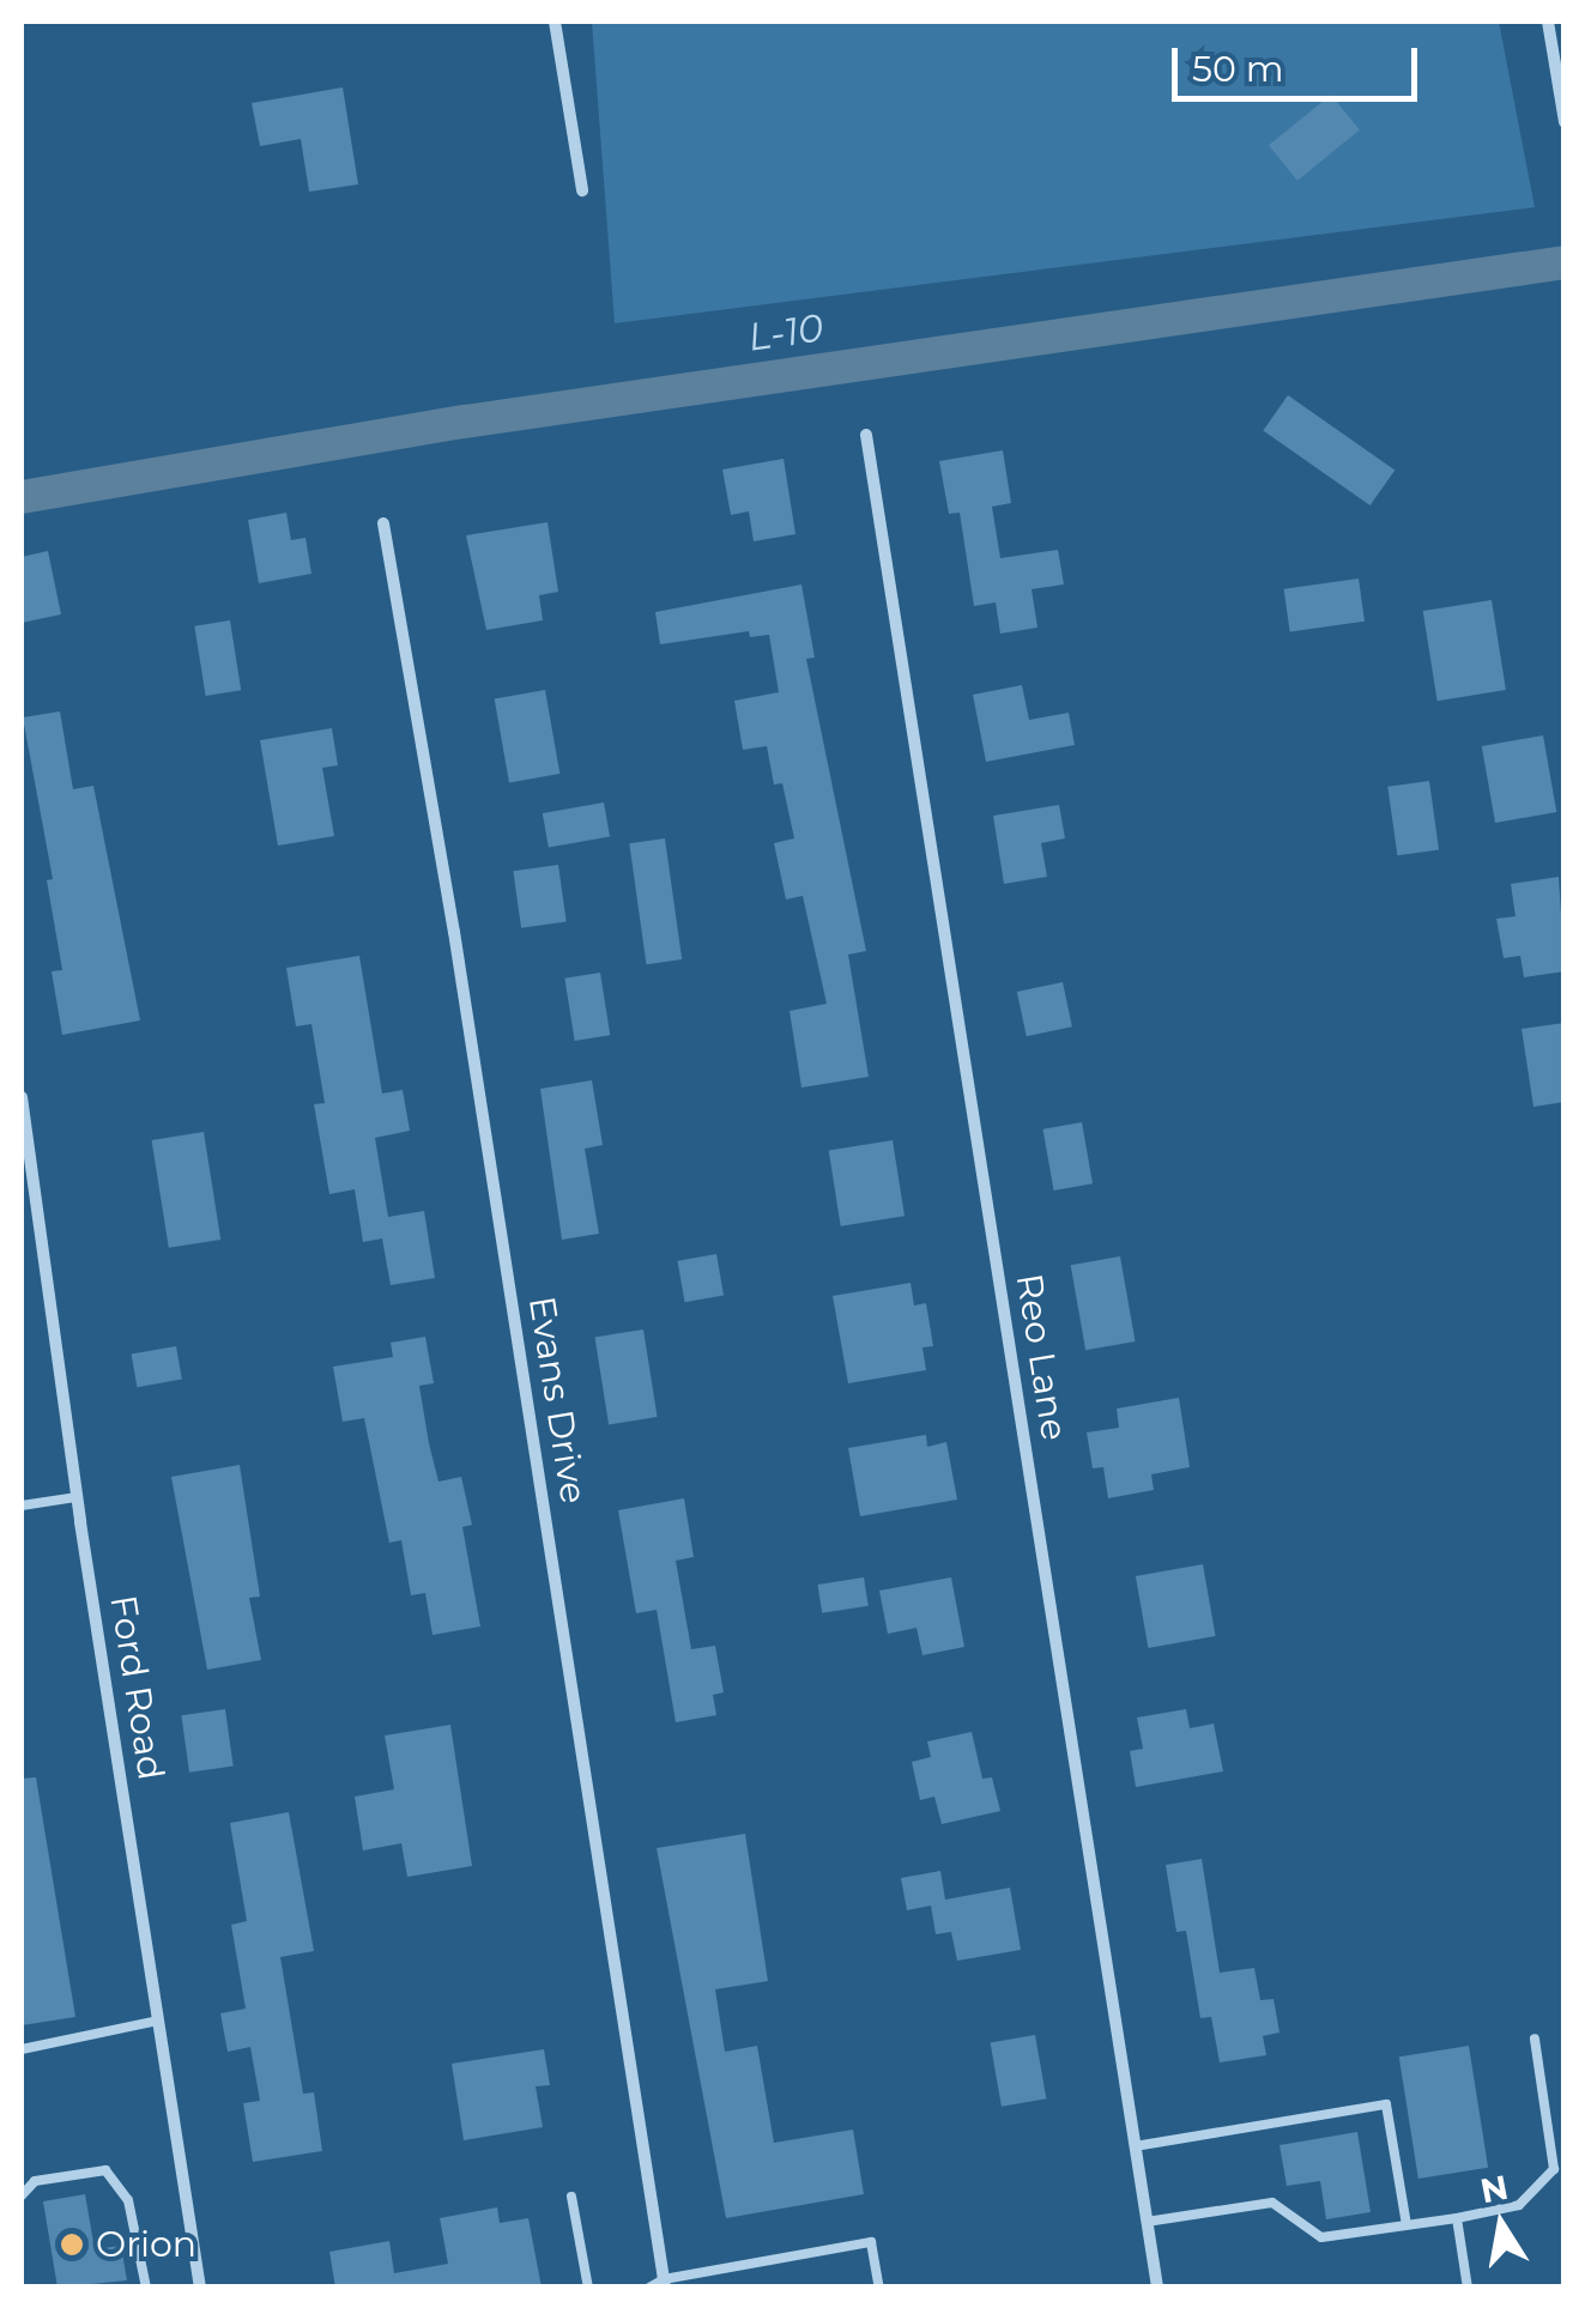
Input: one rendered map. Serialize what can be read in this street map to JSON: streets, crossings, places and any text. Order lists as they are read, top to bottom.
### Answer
{
  "streets": {
    "street": ["Reo Lane", "Evans Drive", "Ford Road"]
  },
  "water": ["L-10"],
  "places": ["Orion"],
  "scale_bar": "50 m",
  "north": "top"
}
